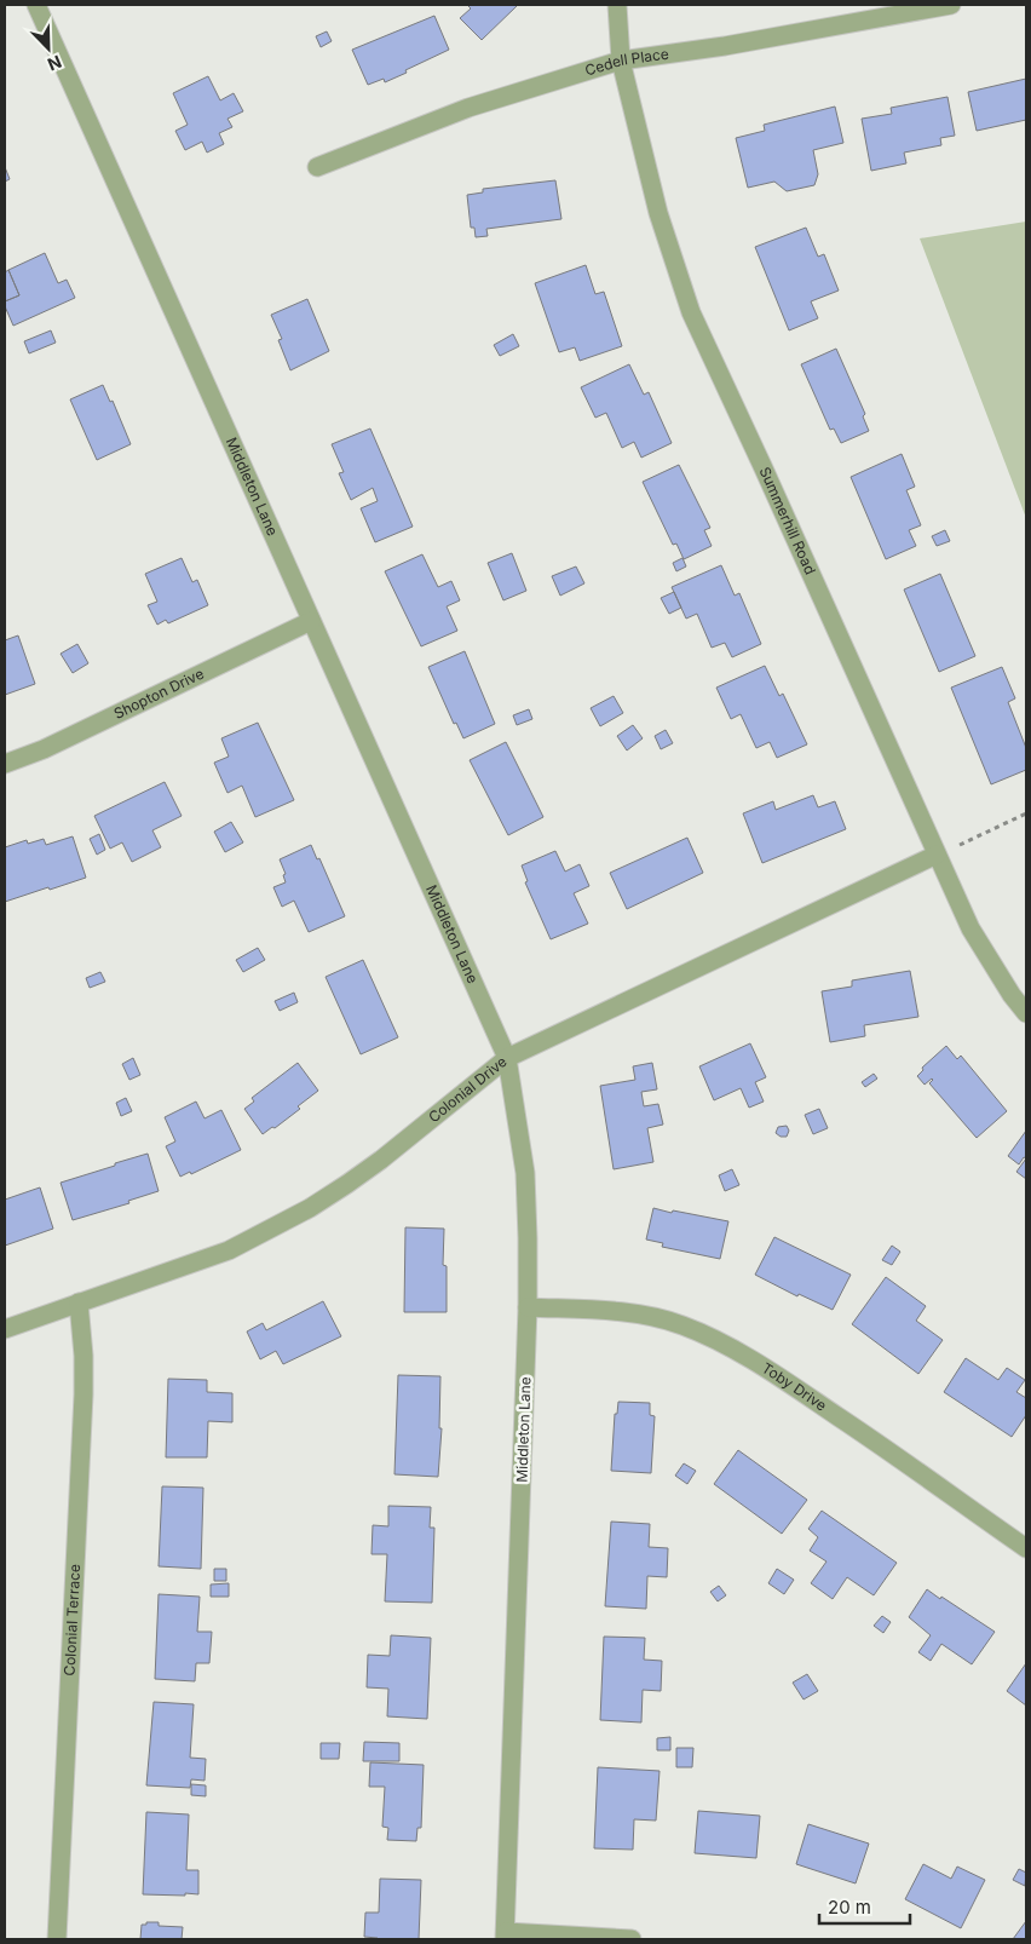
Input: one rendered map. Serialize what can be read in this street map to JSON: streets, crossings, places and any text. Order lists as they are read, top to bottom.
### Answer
{
  "streets": {
    "street": [
      "Cedell Place",
      "Middleton Lane",
      "Summerhill Road",
      "Shopton Drive",
      "Colonial Drive",
      "Toby Drive",
      "Colonial Terrace"
    ]
  },
  "crossings": [
    ["Cedell Place", "Summerhill Road"],
    ["Middleton Lane", "Shopton Drive"],
    ["Middleton Lane", "Colonial Drive"],
    ["Middleton Lane", "Toby Drive"],
    ["Summerhill Road", "Colonial Drive"],
    ["Colonial Drive", "Colonial Terrace"]
  ],
  "scale_bar": "20 m",
  "north": "bottom right"
}
